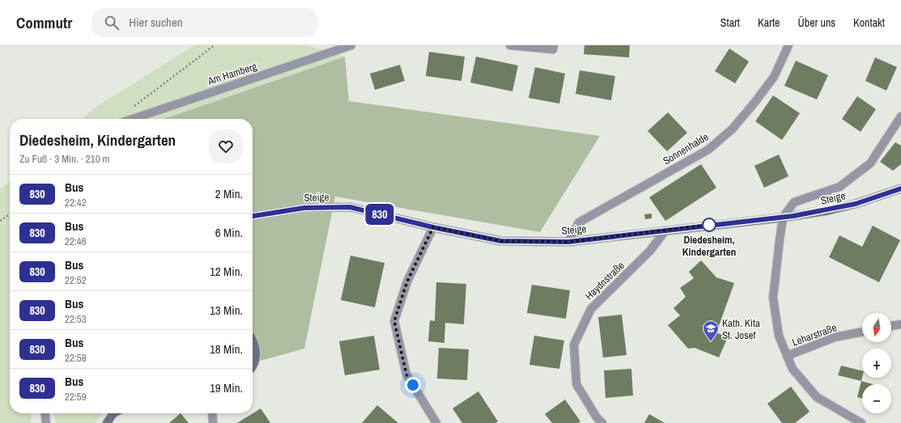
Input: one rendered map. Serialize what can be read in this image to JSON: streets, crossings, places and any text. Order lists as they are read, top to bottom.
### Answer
{
  "streets": {
    "street": [
      "Am Hamberg",
      "Sonnenhalde",
      "Steige",
      "Haydnstraße",
      "Leharstraße"
    ]
  },
  "crossings": [
    ["Sonnenhalde", "Steige"],
    ["Steige", "Haydnstraße"]
  ],
  "places": {
    "other": ["Diedesheim, Kindergarten"],
    "school or university": ["Kath. Kita St. Josef"]
  },
  "lines": ["bus line 830"],
  "north": "bottom",
  "page": {
    "header": "Commutr",
    "search": "Hier suchen",
    "nav": [
      "Start",
      "Karte",
      "Über uns",
      "Kontakt"
    ],
    "on_map": "830",
    "heading": ["Diedesheim, Kindergarten", "Zu Fuß · 3 Min. · 210 m"],
    "list": [
      {
        "mark": "830",
        "name": "Bus",
        "note": "22:42",
        "value": "2 Min."
      },
      {
        "mark": "830",
        "name": "Bus",
        "note": "22:46",
        "value": "6 Min."
      },
      {
        "mark": "830",
        "name": "Bus",
        "note": "22:52",
        "value": "12 Min."
      },
      {
        "mark": "830",
        "name": "Bus",
        "note": "22:53",
        "value": "13 Min."
      },
      {
        "mark": "830",
        "name": "Bus",
        "note": "22:58",
        "value": "18 Min."
      },
      {
        "mark": "830",
        "name": "Bus",
        "note": "22:59",
        "value": "19 Min."
      }
    ],
    "map_buttons": ["+", "−"]
  }
}
